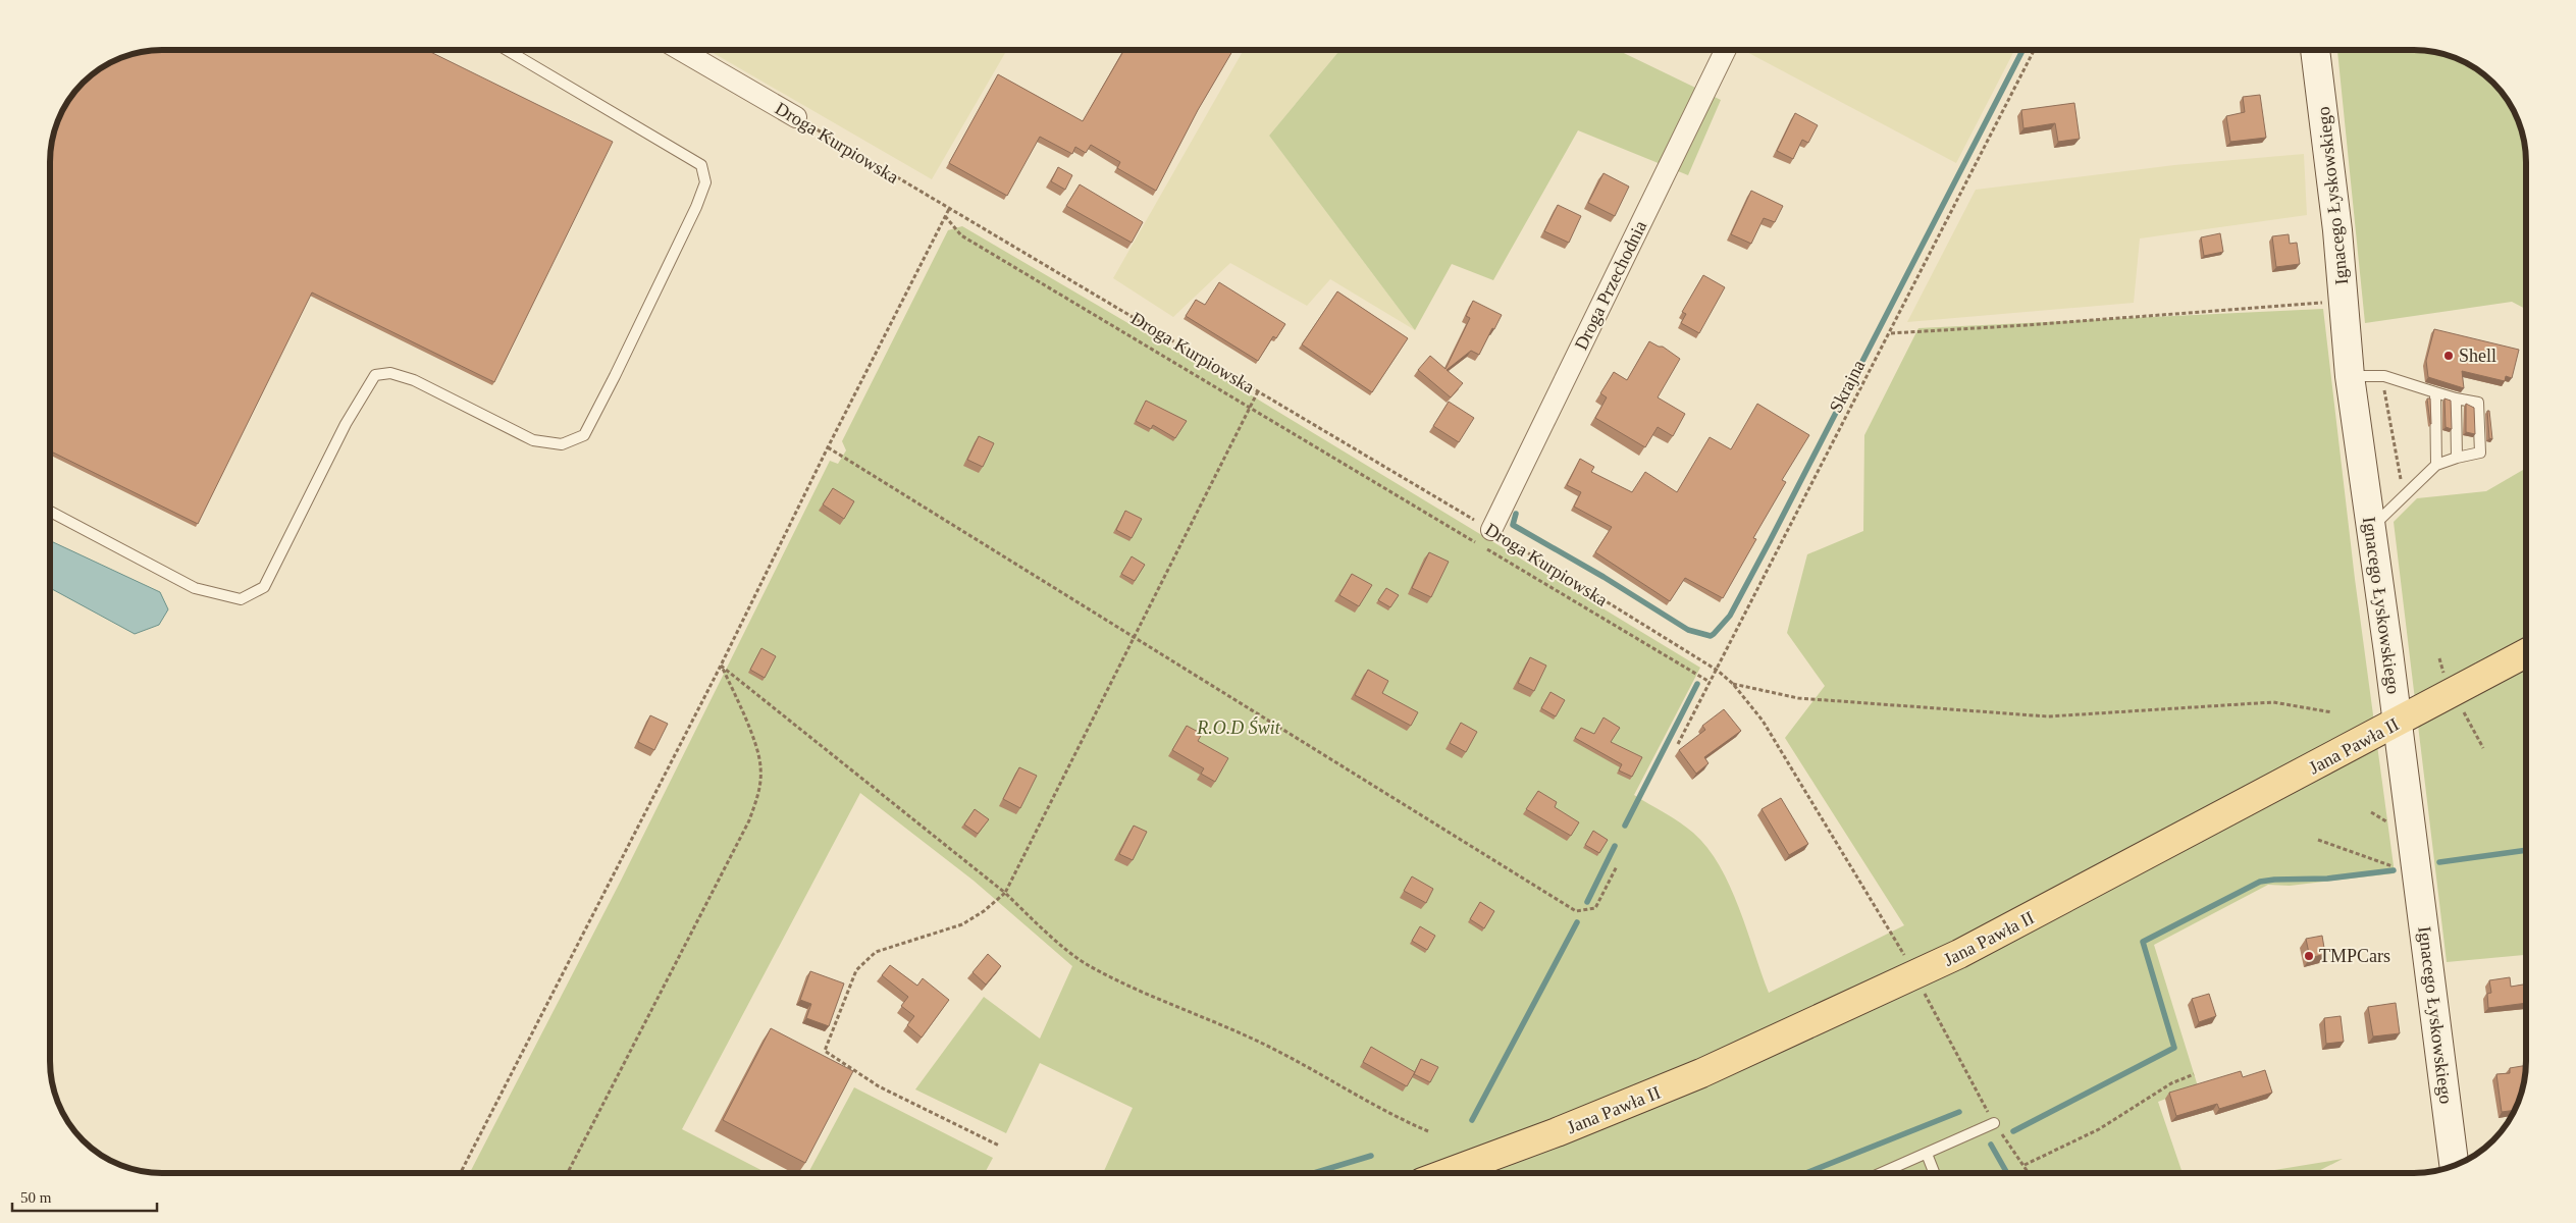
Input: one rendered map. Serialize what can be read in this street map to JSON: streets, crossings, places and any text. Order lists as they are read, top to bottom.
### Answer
{
  "streets": {
    "main road": ["Jana Pawła II"],
    "street": ["Droga Kurpiowska", "Ignacego Łyskowskiego", "Droga Przechodnia"],
    "path": ["Skrajna"]
  },
  "crossings": [
    ["Droga Kurpiowska", "Droga Przechodnia"],
    ["Droga Kurpiowska", "Skrajna"],
    ["Ignacego Łyskowskiego", "Jana Pawła II"]
  ],
  "parks": ["R.O.D Świt"],
  "places": ["Shell", "TMPCars"],
  "scale_bar": "50 m"
}
